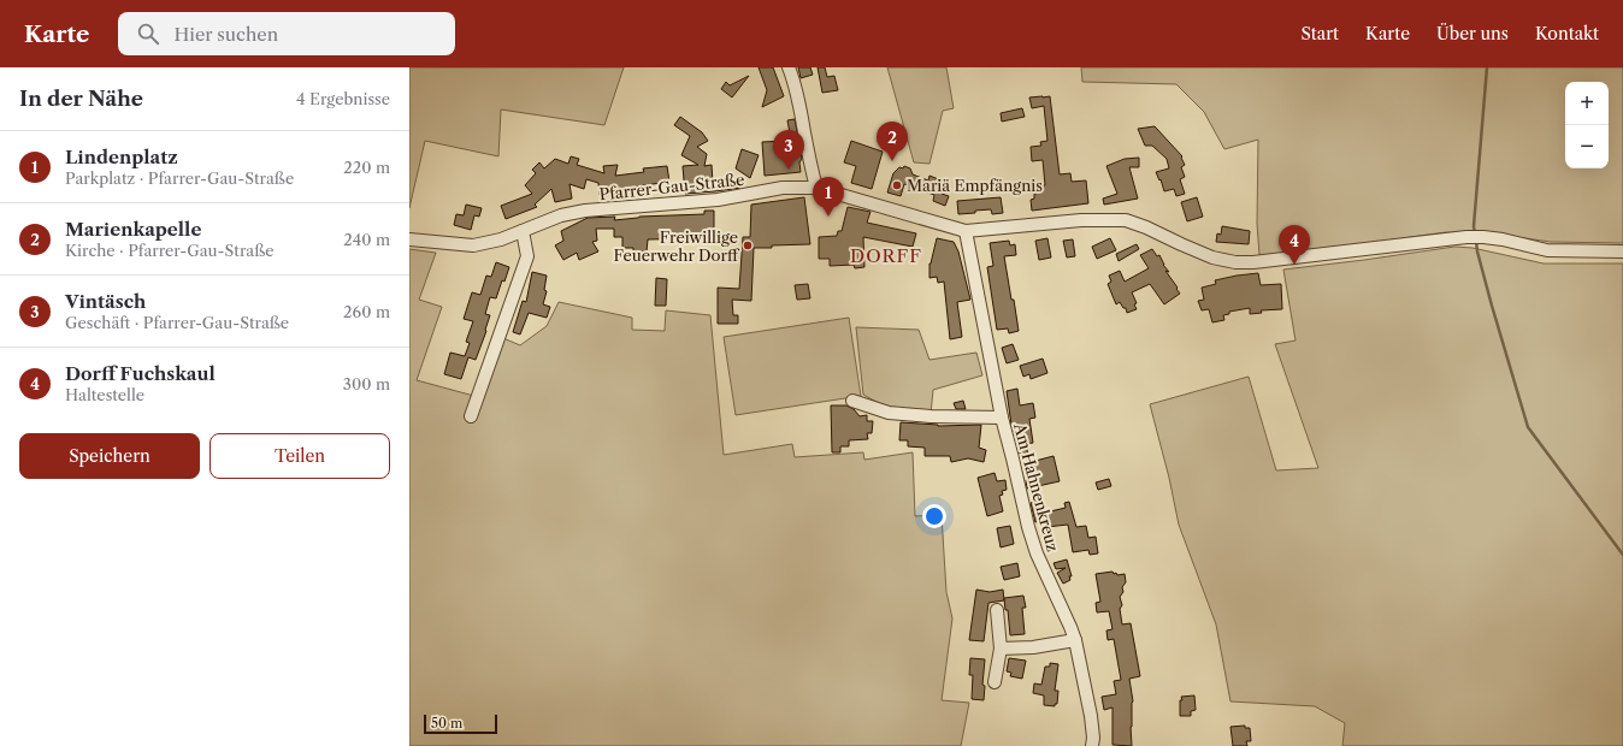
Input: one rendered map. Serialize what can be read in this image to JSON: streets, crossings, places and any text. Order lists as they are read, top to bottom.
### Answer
{
  "streets": {
    "street": ["Pfarrer-Gau-Straße", "Am Hahnenkreuz"]
  },
  "crossings": [
    ["Pfarrer-Gau-Straße", "Am Hahnenkreuz"]
  ],
  "districts": ["DORFF"],
  "places": ["Mariä Empfängnis", "Freiwillige Feuerwehr Dorff"],
  "scale_bar": "50 m",
  "page": {
    "header": "Karte",
    "search": "Hier suchen",
    "nav": [
      "Start",
      "Karte",
      "Über uns",
      "Kontakt"
    ],
    "heading": ["In der Nähe", "4 Ergebnisse"],
    "map_buttons": ["+", "−"],
    "pins": [
      "2",
      "3",
      "1",
      "4"
    ],
    "list": [
      {
        "mark": "1",
        "name": "Lindenplatz",
        "note": "Parkplatz · Pfarrer-Gau-Straße",
        "value": "220 m"
      },
      {
        "mark": "2",
        "name": "Marienkapelle",
        "note": "Kirche · Pfarrer-Gau-Straße",
        "value": "240 m"
      },
      {
        "mark": "3",
        "name": "Vintäsch",
        "note": "Geschäft · Pfarrer-Gau-Straße",
        "value": "260 m"
      },
      {
        "mark": "4",
        "name": "Dorff Fuchskaul",
        "note": "Haltestelle",
        "value": "300 m"
      }
    ],
    "buttons": ["Speichern", "Teilen"],
    "scale": "50 m"
  }
}
